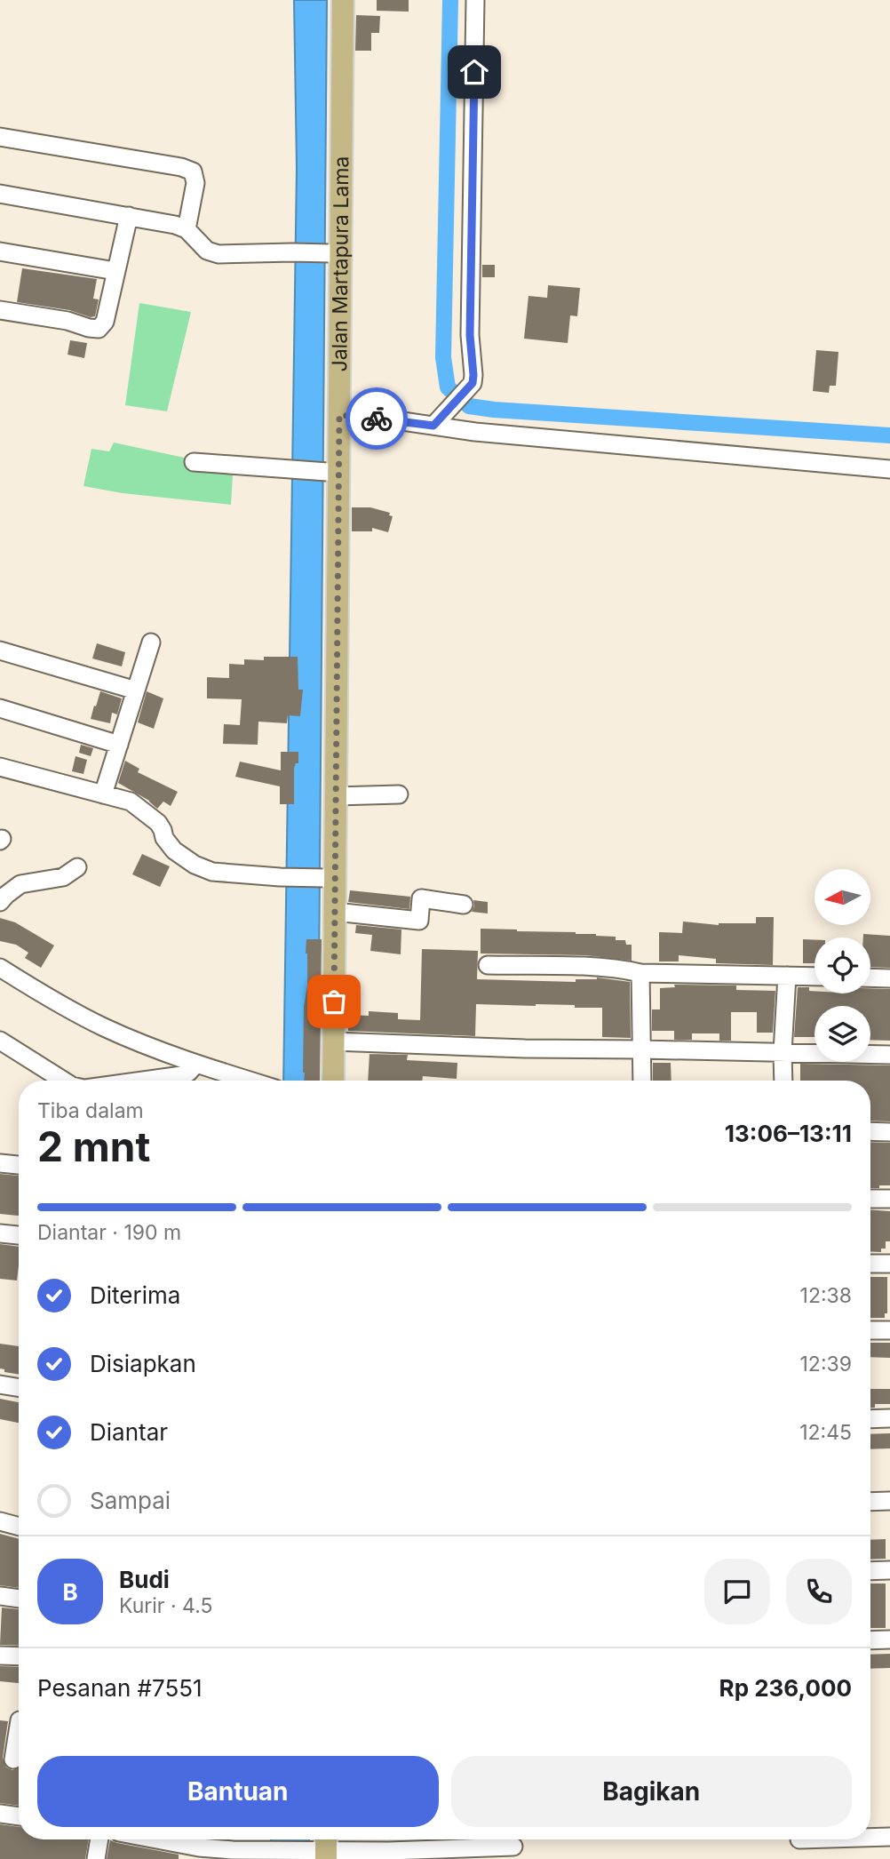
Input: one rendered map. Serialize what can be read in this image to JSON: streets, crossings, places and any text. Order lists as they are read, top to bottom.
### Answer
{
  "streets": {
    "main road": ["Jalan Martapura Lama"]
  },
  "north": "left",
  "page": {
    "heading": ["2 mnt", "Tiba dalam", "13:06–13:11"],
    "panel": [
      "Budi",
      "Kurir · 4.5",
      "Pesanan #7551",
      "Rp 236,000"
    ],
    "bar": "Diantar · 190 m",
    "list": [
      ["Diterima", "12:38"],
      ["Disiapkan", "12:39"],
      ["Diantar", "12:45"],
      "Sampai"
    ],
    "round": "B",
    "buttons": ["Bantuan", "Bagikan"]
  }
}
